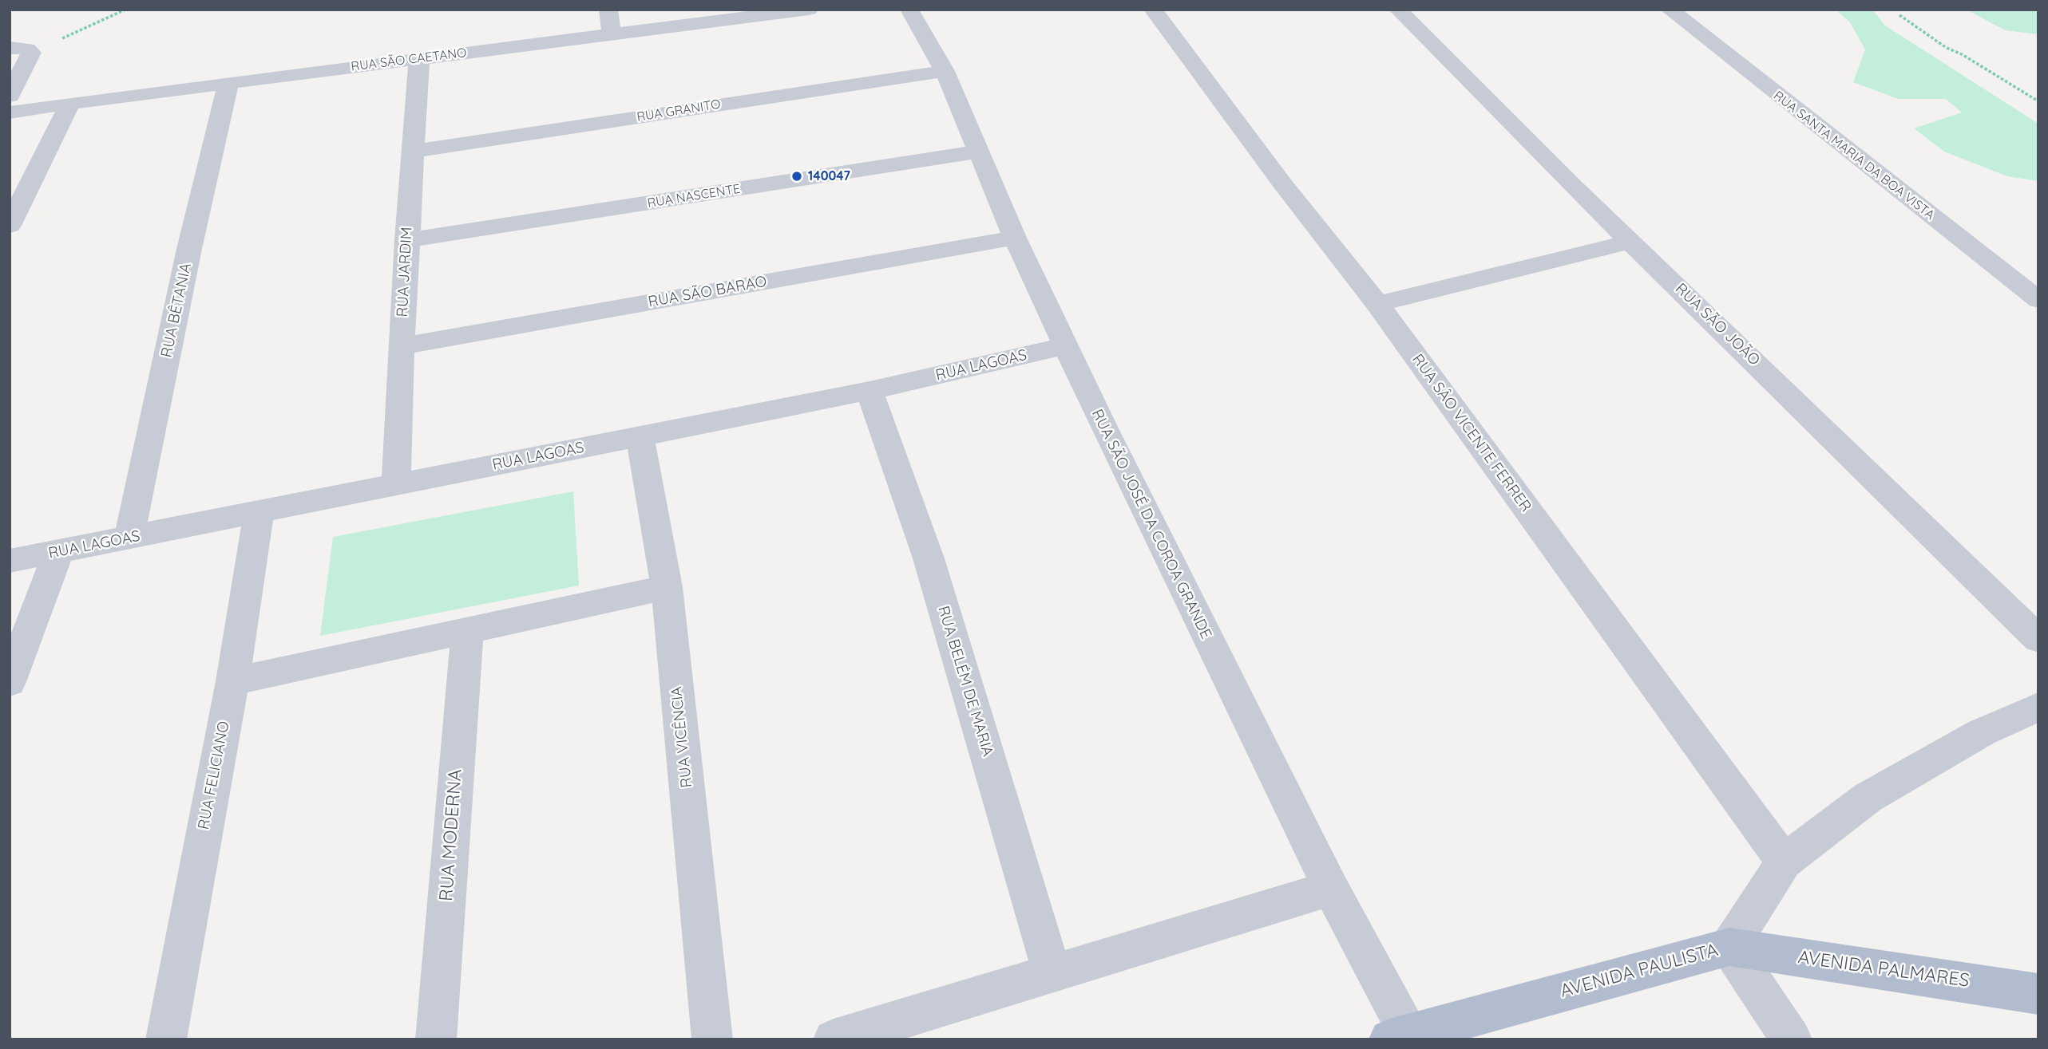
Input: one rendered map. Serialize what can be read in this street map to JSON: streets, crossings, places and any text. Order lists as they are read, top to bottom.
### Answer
{
  "streets": {
    "main road": ["AVENIDA PALMARES", "AVENIDA PAULISTA"],
    "street": [
      "RUA SÃO CAETANO",
      "RUA GRANITO",
      "RUA SANTA MARIA DA BOA VISTA",
      "RUA NASCENTE",
      "RUA JARDIM",
      "RUA SÃO BARAO",
      "RUA BÊTANIA",
      "RUA SÃO JOÃO",
      "RUA LAGOAS",
      "RUA SÂO VICENTE FERRER",
      "RUA SÃO JOSÉ DA COROA GRANDE",
      "RUA BELÉM DE MARIA",
      "RUA VICÊNCIA",
      "RUA FELICIANO",
      "RUA MODERNA"
    ]
  },
  "crossings": [
    ["RUA SÃO CAETANO", "RUA JARDIM"],
    ["RUA SÃO CAETANO", "RUA BÊTANIA"],
    ["RUA GRANITO", "RUA JARDIM"],
    ["RUA GRANITO", "RUA SÃO JOSÉ DA COROA GRANDE"],
    ["RUA NASCENTE", "RUA JARDIM"],
    ["RUA NASCENTE", "RUA SÃO JOSÉ DA COROA GRANDE"],
    ["RUA JARDIM", "RUA SÃO BARAO"],
    ["RUA JARDIM", "RUA LAGOAS"],
    ["RUA SÃO BARAO", "RUA SÃO JOSÉ DA COROA GRANDE"],
    ["RUA BÊTANIA", "RUA LAGOAS"],
    ["RUA LAGOAS", "RUA SÃO JOSÉ DA COROA GRANDE"],
    ["RUA LAGOAS", "RUA BELÉM DE MARIA"],
    ["RUA LAGOAS", "RUA VICÊNCIA"],
    ["RUA LAGOAS", "RUA FELICIANO"],
    ["RUA SÂO VICENTE FERRER", "AVENIDA PAULISTA"],
    ["RUA SÃO JOSÉ DA COROA GRANDE", "AVENIDA PAULISTA"],
    ["AVENIDA PALMARES", "AVENIDA PAULISTA"]
  ],
  "places": ["140047"]
}
